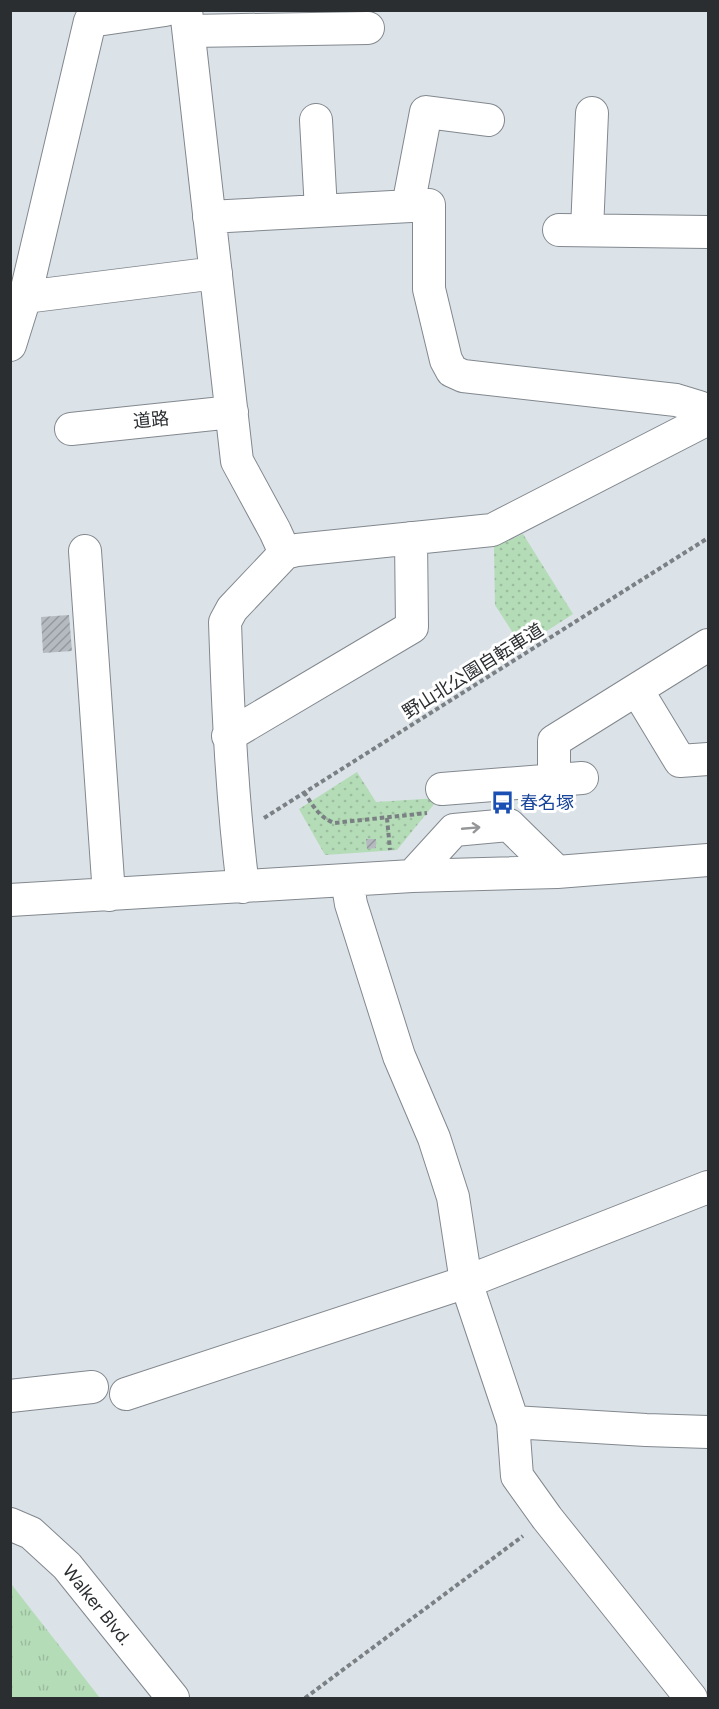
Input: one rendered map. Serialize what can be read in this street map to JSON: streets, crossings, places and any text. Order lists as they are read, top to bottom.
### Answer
{
  "streets": {
    "street": ["道路", "Walker Blvd."],
    "path": ["野山北公園自転車道"]
  },
  "places": {
    "bus stop": ["春名塚"]
  }
}
